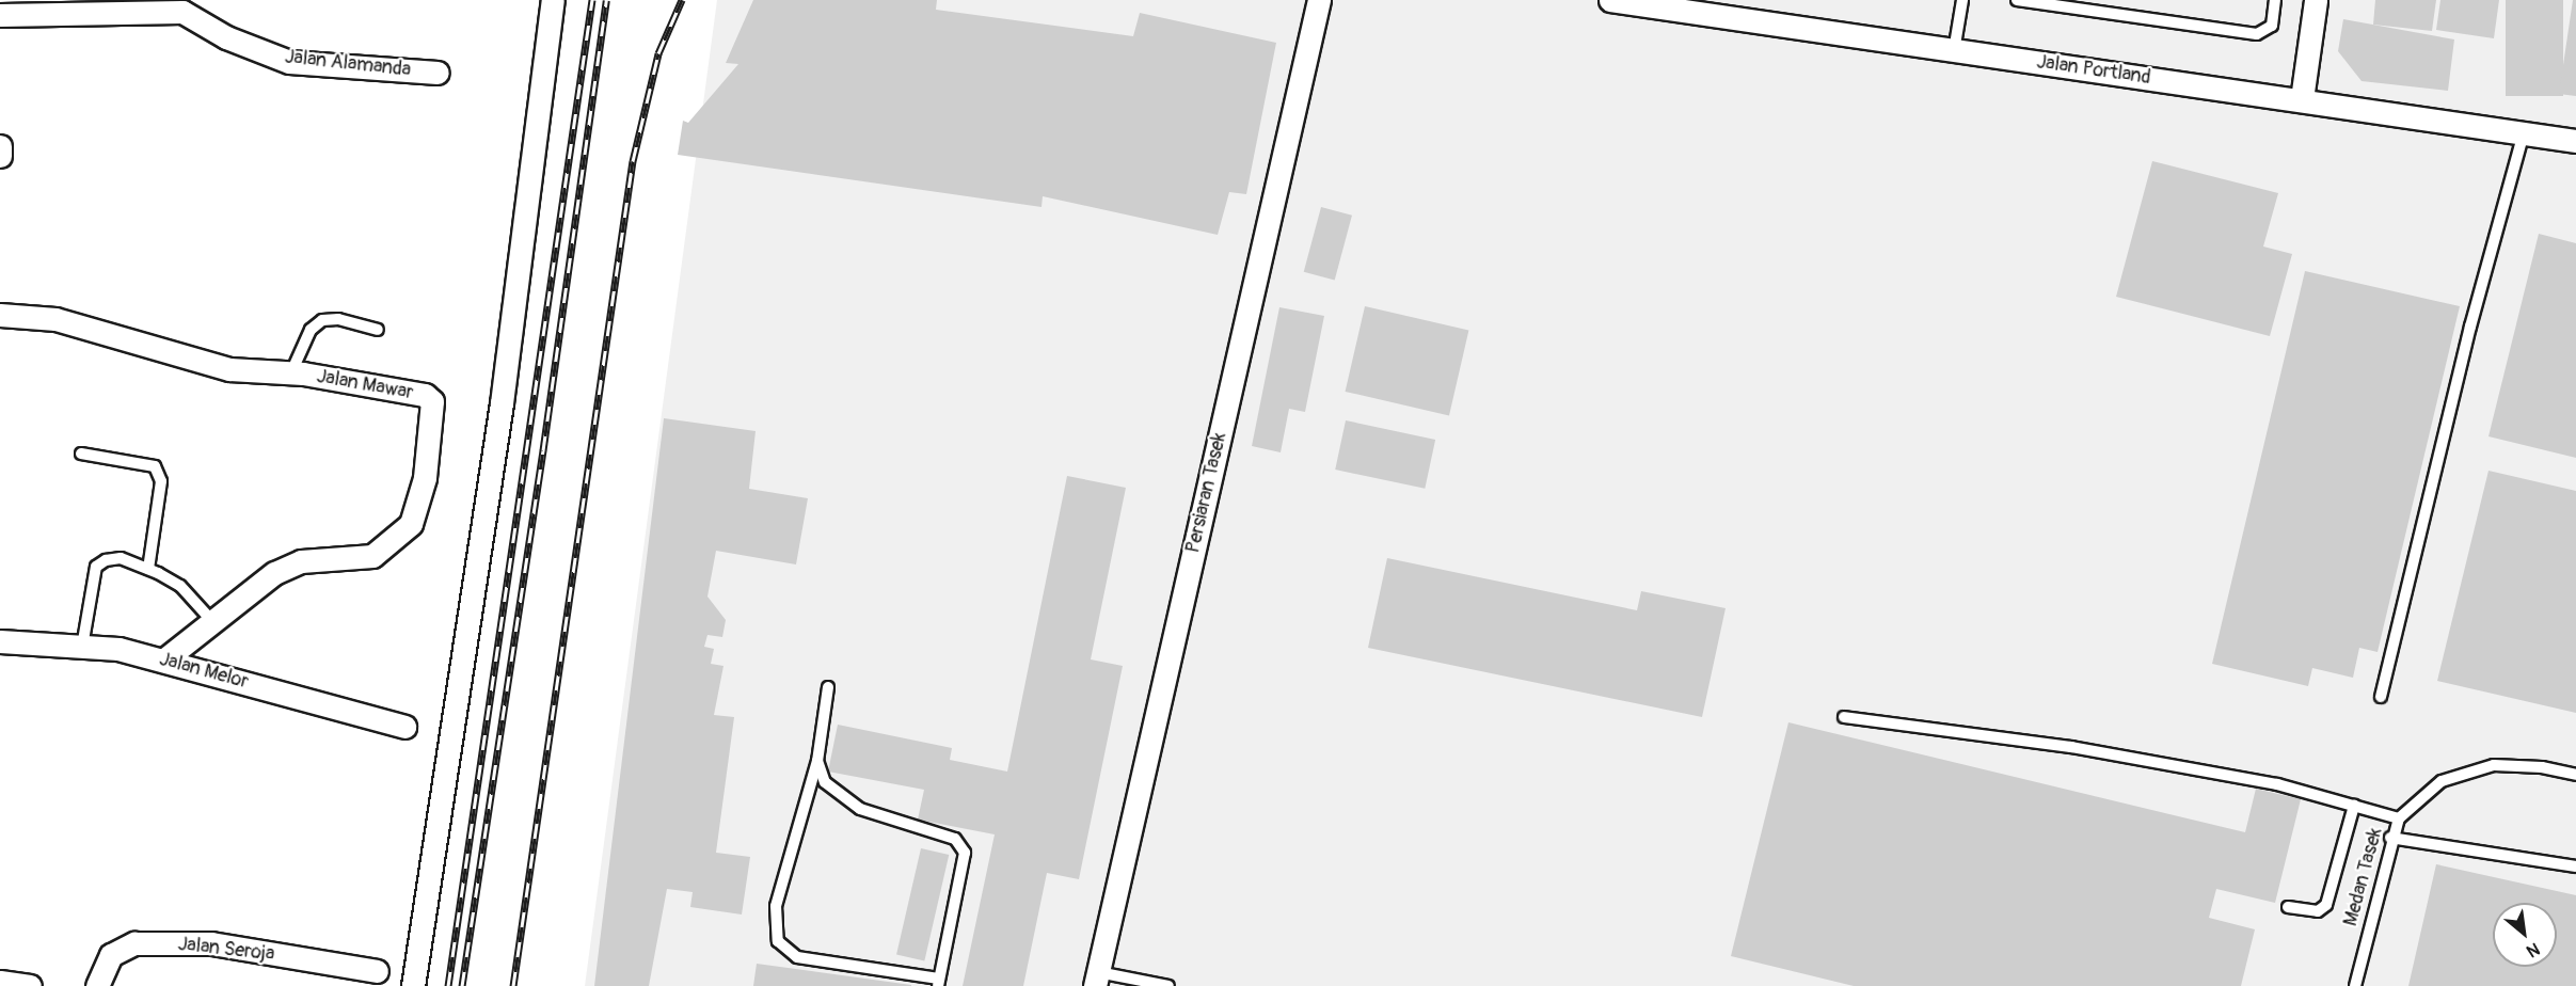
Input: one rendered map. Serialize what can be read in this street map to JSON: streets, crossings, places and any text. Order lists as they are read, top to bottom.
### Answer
{
  "streets": {
    "street": [
      "Jalan Alamanda",
      "Jalan Portland",
      "Jalan Mawar",
      "Persiaran Tasek",
      "Jalan Melor",
      "Jalan Seroja"
    ],
    "lane": ["Medan Tasek"]
  },
  "crossings": [
    ["Jalan Mawar", "Jalan Melor"]
  ],
  "north": "bottom right"
}
